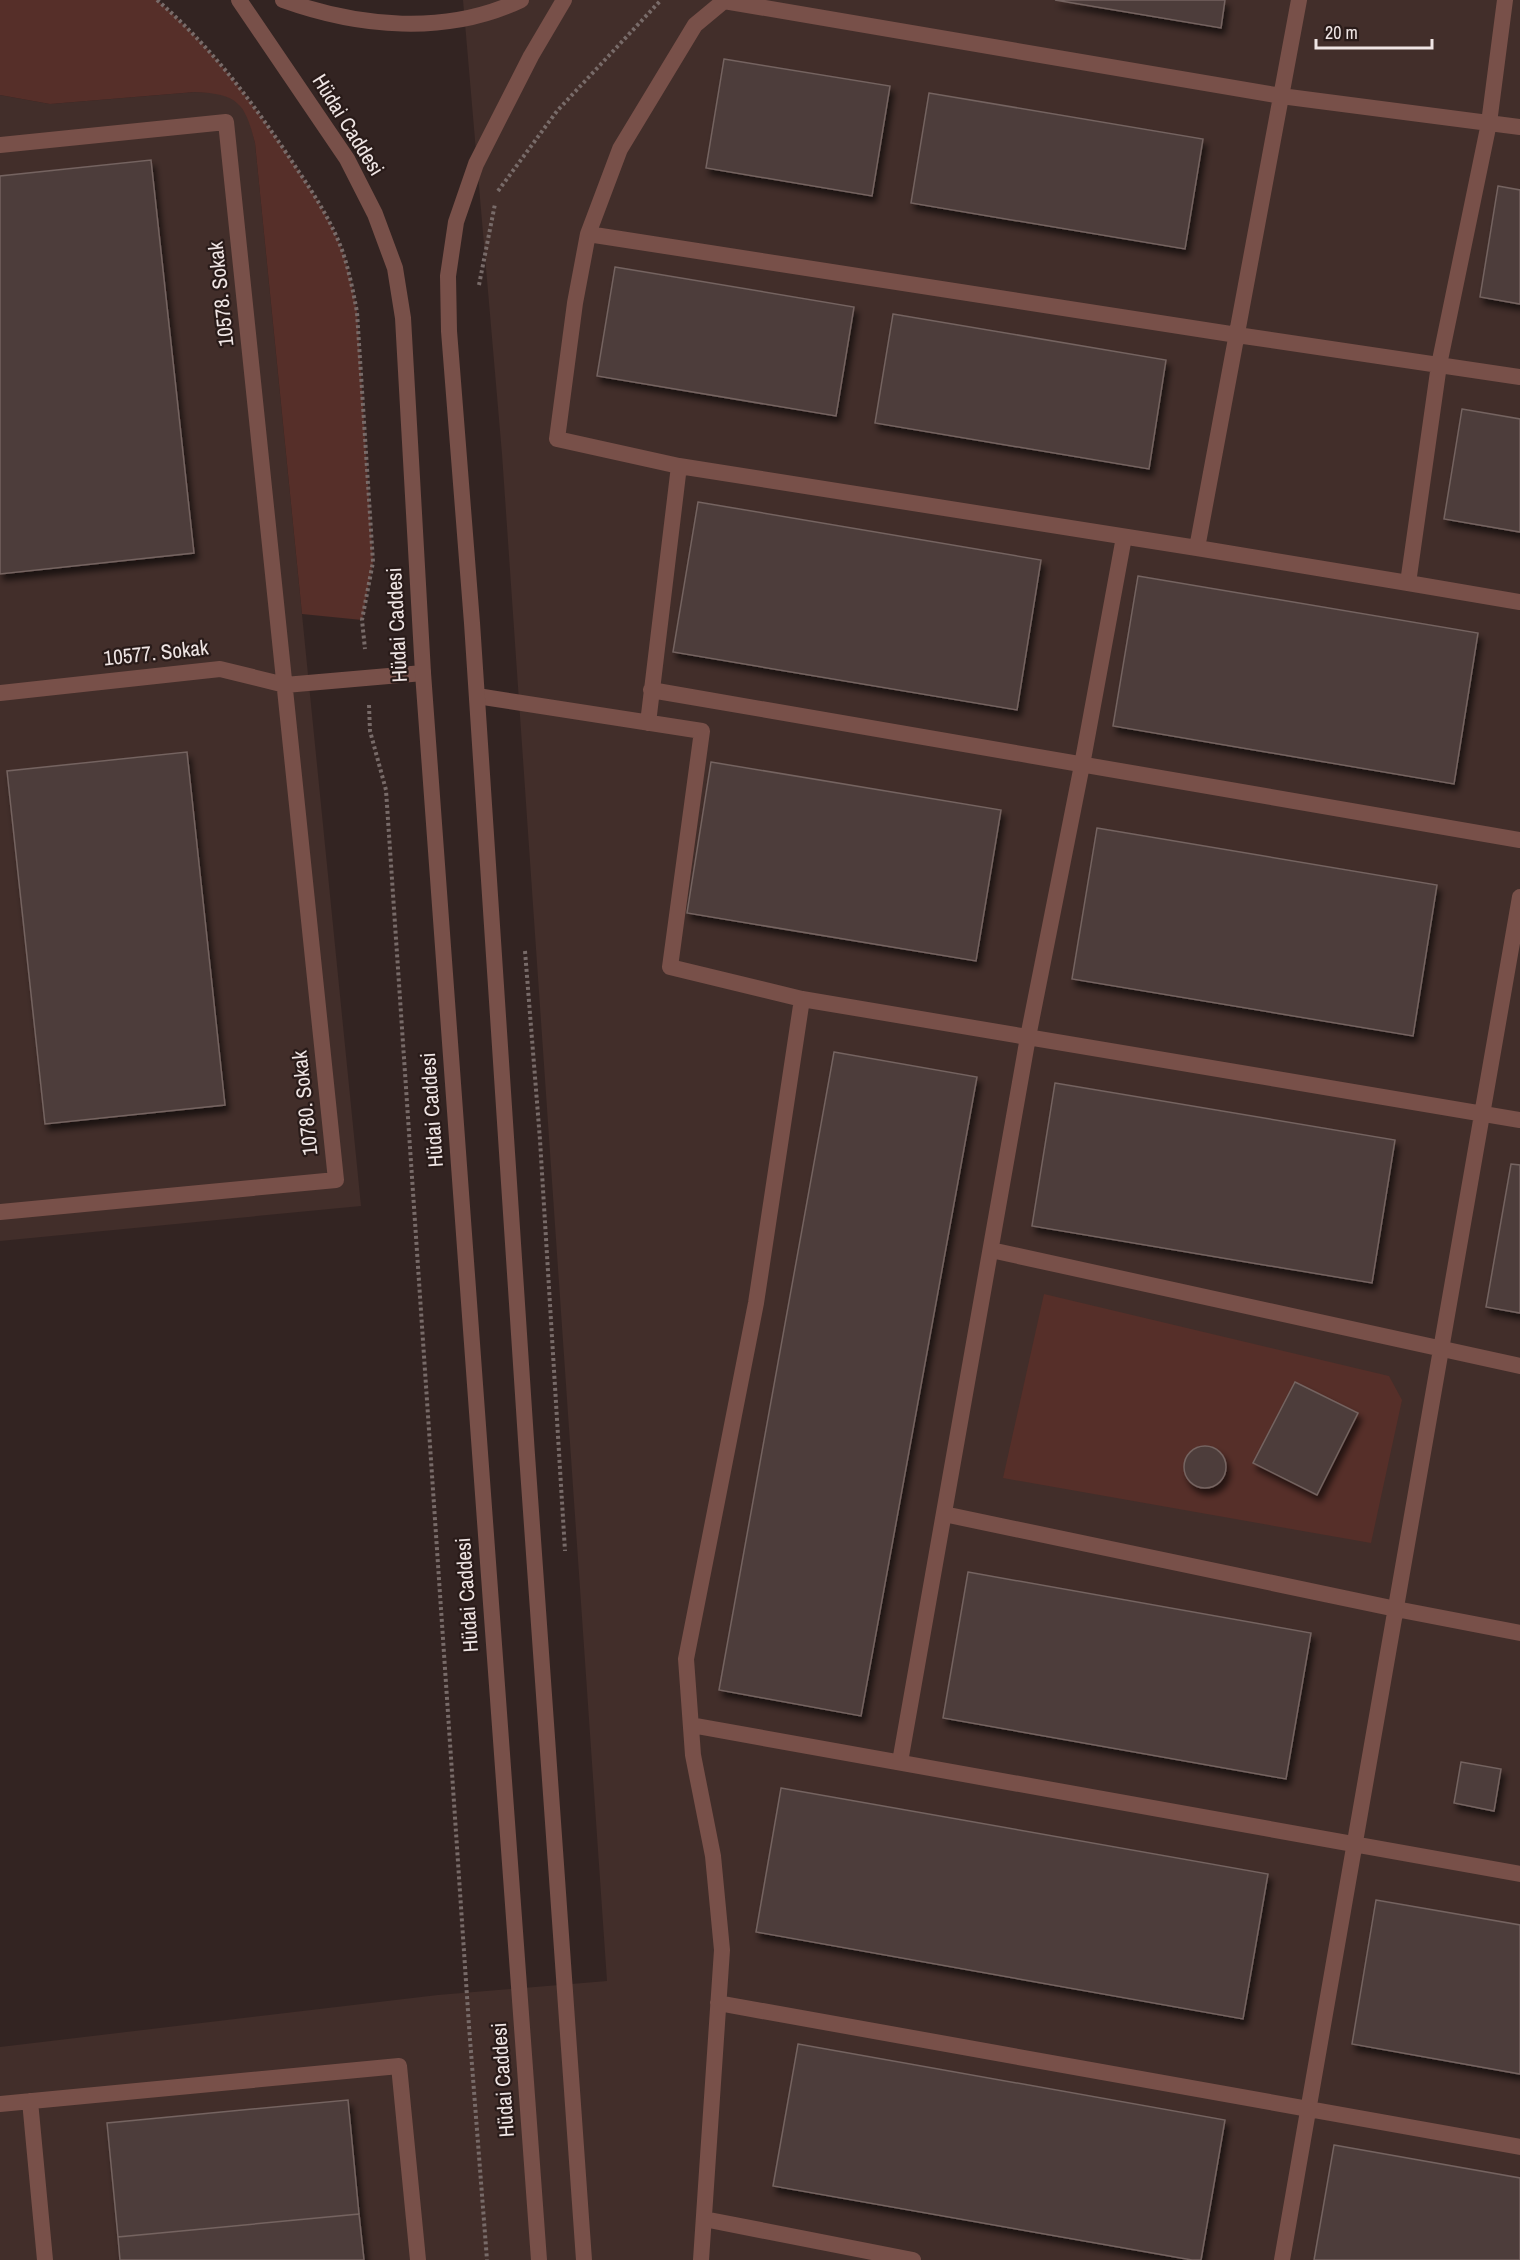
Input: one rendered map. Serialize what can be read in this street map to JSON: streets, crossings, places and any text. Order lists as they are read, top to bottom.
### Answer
{
  "streets": {
    "street": [
      "Hüdai Caddesi",
      "10578. Sokak",
      "10577. Sokak",
      "10780. Sokak"
    ]
  },
  "crossings": [
    ["Hüdai Caddesi", "10577. Sokak"],
    ["10578. Sokak", "10577. Sokak"],
    ["10578. Sokak", "10780. Sokak"],
    ["10577. Sokak", "10780. Sokak"]
  ],
  "scale_bar": "20 m"
}
